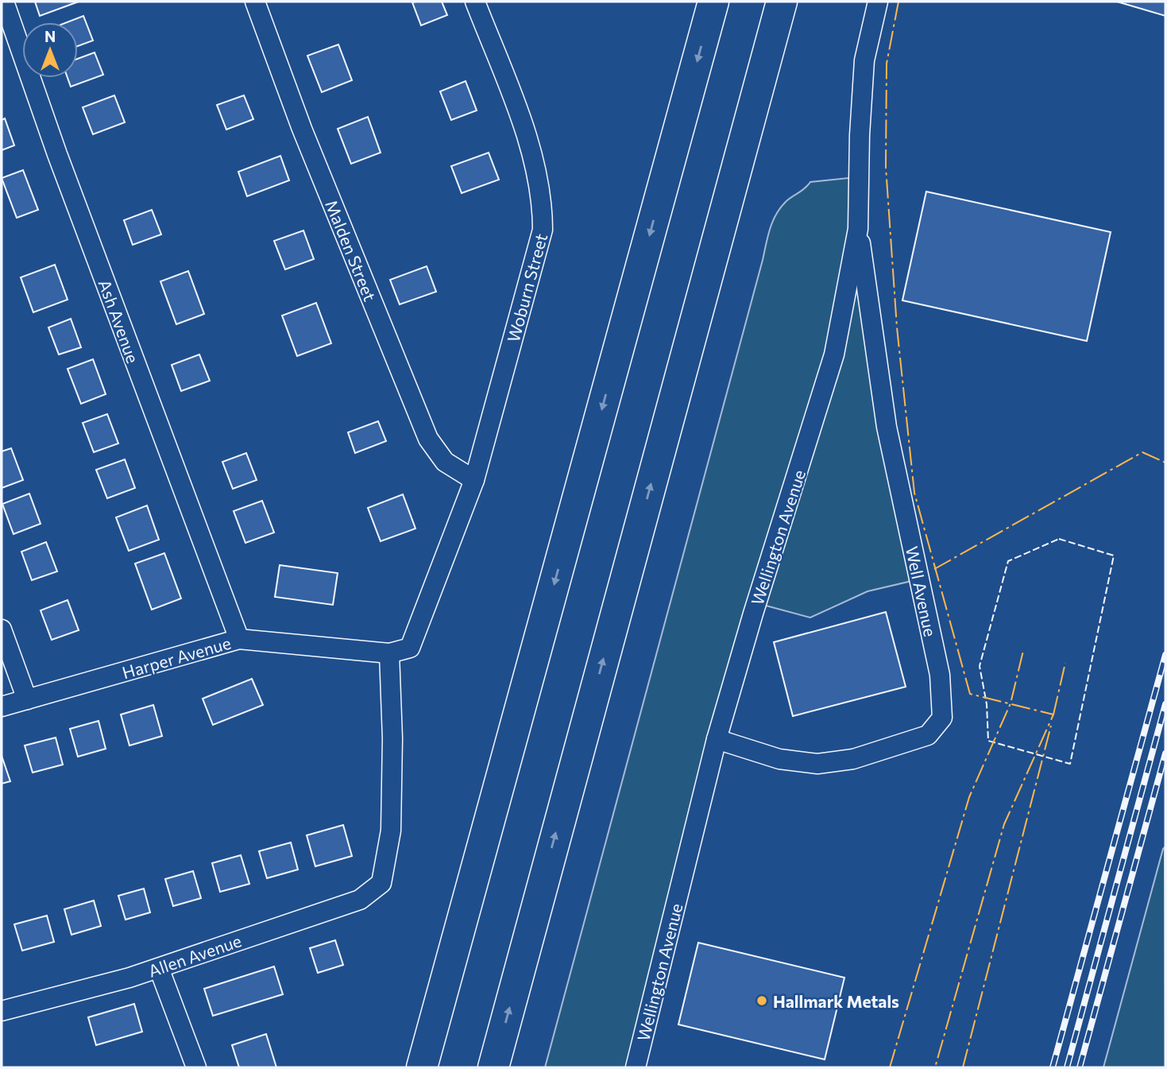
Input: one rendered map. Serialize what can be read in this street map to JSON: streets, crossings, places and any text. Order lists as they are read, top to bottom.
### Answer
{
  "streets": {
    "street": [
      "Malden Street",
      "Woburn Street",
      "Ash Avenue",
      "Wellington Avenue",
      "Well Avenue",
      "Harper Avenue",
      "Allen Avenue"
    ]
  },
  "crossings": [
    ["Malden Street", "Woburn Street"],
    ["Ash Avenue", "Harper Avenue"],
    ["Wellington Avenue", "Well Avenue"],
    ["Harper Avenue", "Allen Avenue"]
  ],
  "places": ["Hallmark Metals"],
  "north": "top"
}
